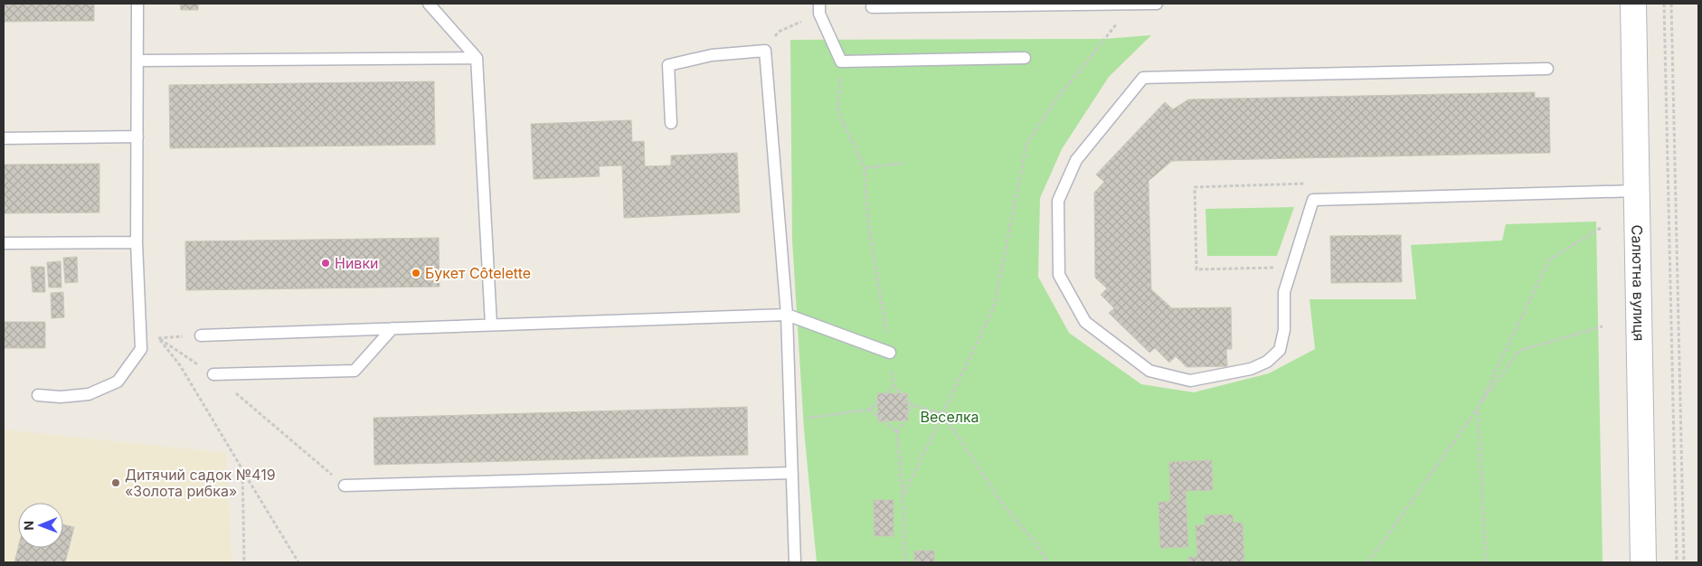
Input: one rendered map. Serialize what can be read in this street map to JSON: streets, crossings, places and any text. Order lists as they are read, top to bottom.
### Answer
{
  "streets": {
    "street": ["Салютна вулиця"]
  },
  "parks": ["Веселка"],
  "places": ["Нивки", "Букет Côtelette", "Дитячий садок №419 «Золота рибка»"],
  "north": "left"
}
